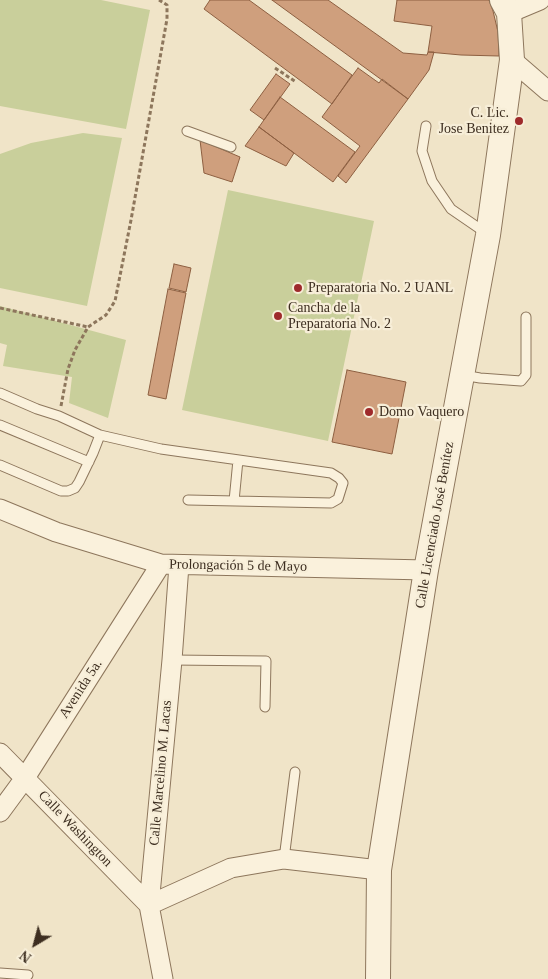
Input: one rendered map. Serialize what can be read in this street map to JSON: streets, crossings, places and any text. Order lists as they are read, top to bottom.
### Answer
{
  "streets": {
    "street": [
      "Calle Licenciado José Benítez",
      "Prolongación 5 de Mayo",
      "Avenida 5a.",
      "Calle Marcelino M. Lacas",
      "Calle Washington"
    ]
  },
  "crossings": [
    ["Calle Licenciado José Benítez", "Prolongación 5 de Mayo"],
    ["Prolongación 5 de Mayo", "Avenida 5a."],
    ["Prolongación 5 de Mayo", "Calle Marcelino M. Lacas"],
    ["Avenida 5a.", "Calle Marcelino M. Lacas"],
    ["Avenida 5a.", "Calle Washington"],
    ["Calle Marcelino M. Lacas", "Calle Washington"]
  ],
  "places": [
    "C. Lic. Jose Benitez",
    "Preparatoria No. 2 UANL",
    "Cancha de la Preparatoria No. 2",
    "Domo Vaquero"
  ],
  "north": "bottom left"
}
